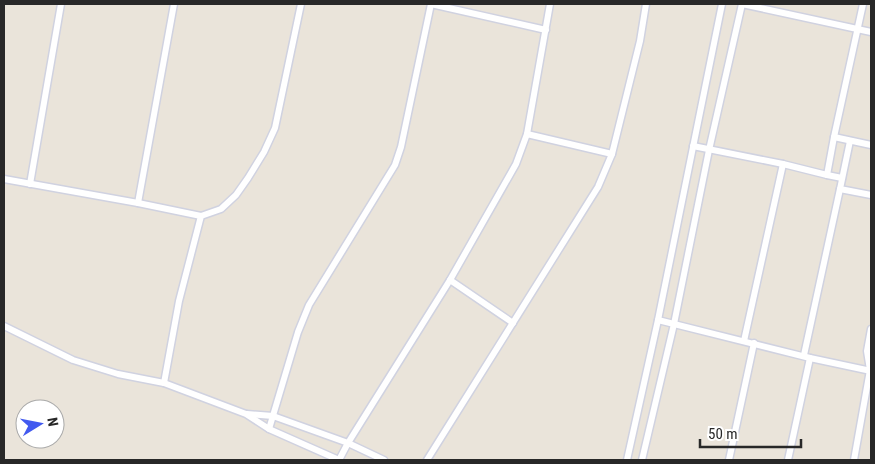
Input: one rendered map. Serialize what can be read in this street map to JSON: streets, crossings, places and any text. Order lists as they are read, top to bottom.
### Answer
{
  "scale_bar": "50 m",
  "north": "right"
}
